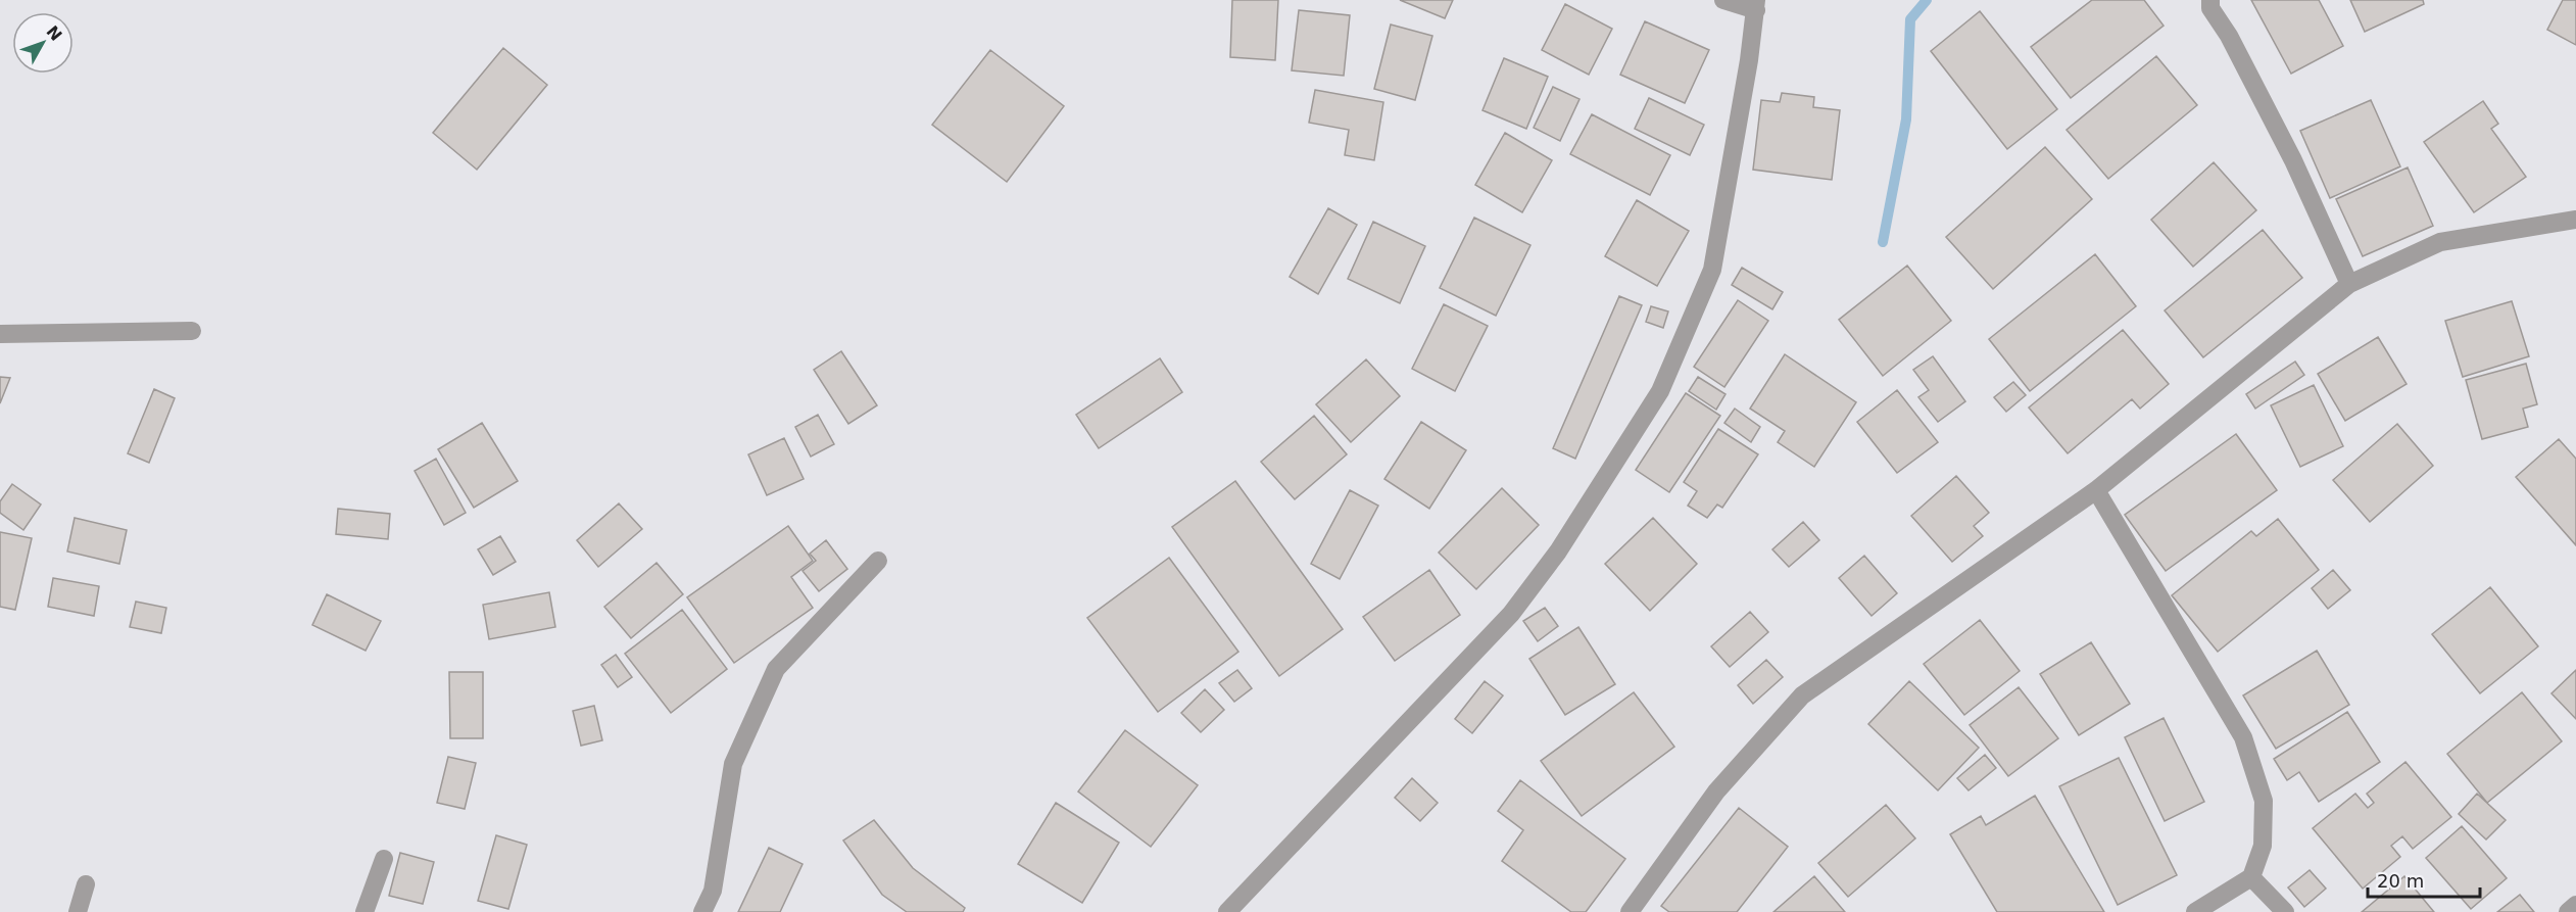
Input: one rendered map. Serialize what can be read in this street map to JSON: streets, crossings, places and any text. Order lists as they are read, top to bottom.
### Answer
{
  "scale_bar": "20 m",
  "north": "top right"
}
